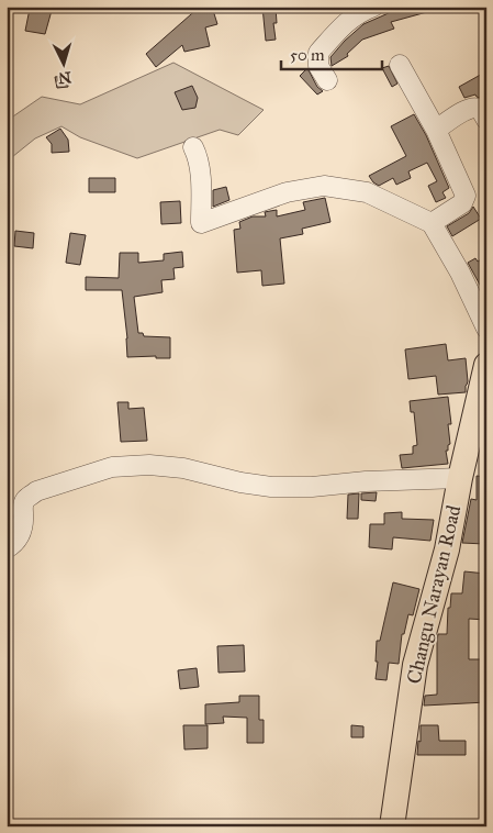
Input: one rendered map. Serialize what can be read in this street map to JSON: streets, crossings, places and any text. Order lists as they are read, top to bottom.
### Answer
{
  "streets": {
    "main road": ["Changu Narayan Road"]
  },
  "scale_bar": "50 m",
  "north": "bottom"
}
